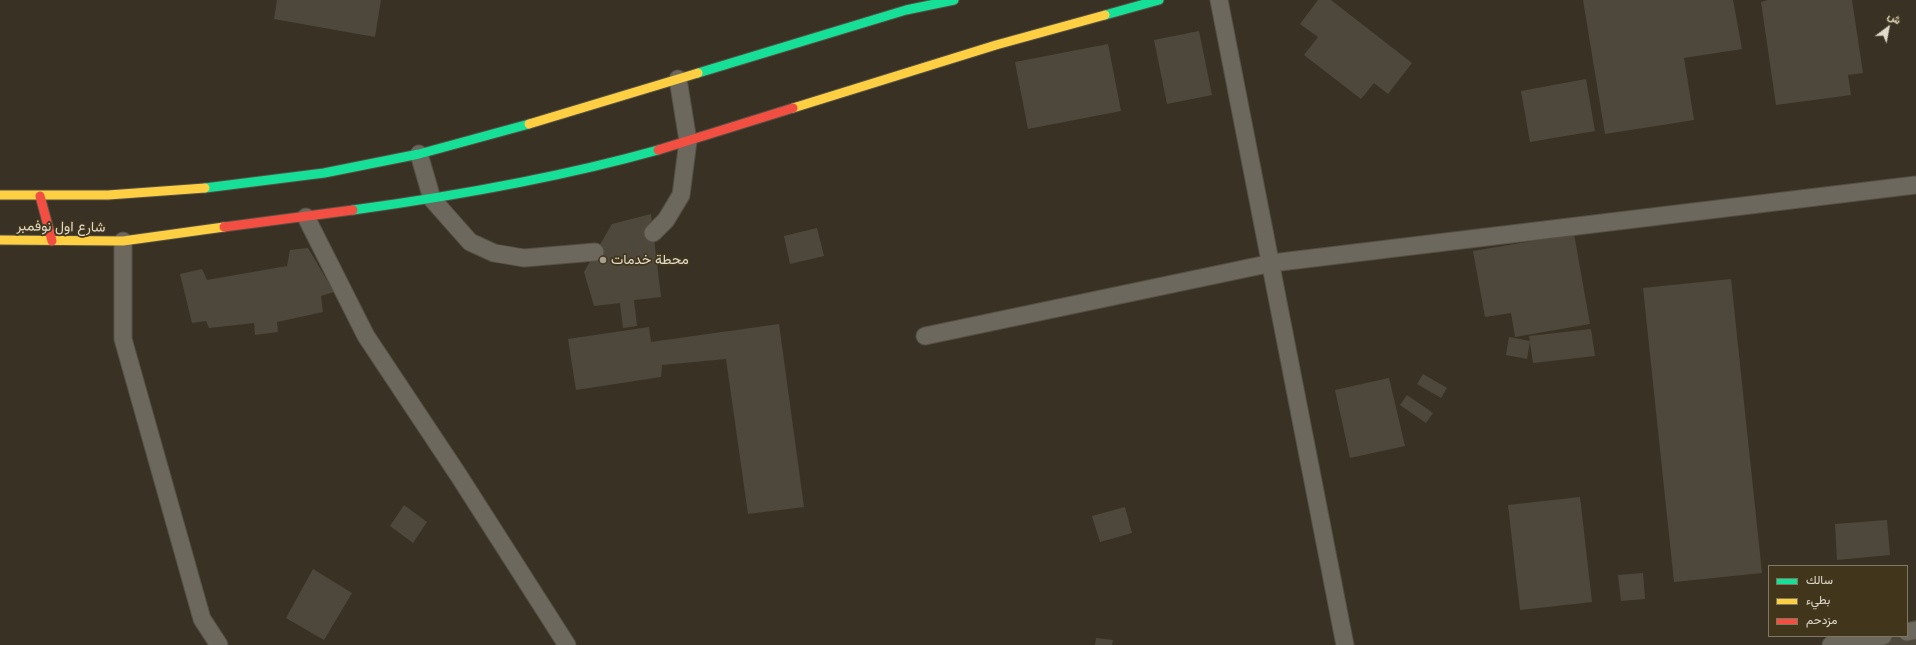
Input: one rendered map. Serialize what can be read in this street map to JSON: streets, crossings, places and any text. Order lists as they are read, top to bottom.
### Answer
{
  "streets": {
    "main road": ["شارع اول نوفمبر"]
  },
  "places": ["محطة خدمات"],
  "legend": ["سالك", "بطيء", "مزدحم"],
  "north": "top right"
}
